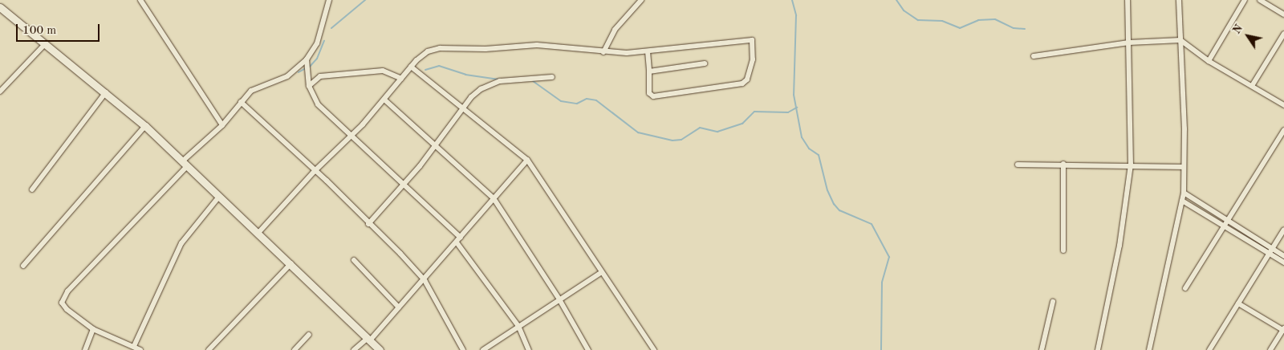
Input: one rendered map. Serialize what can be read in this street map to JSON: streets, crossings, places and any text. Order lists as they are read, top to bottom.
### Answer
{
  "scale_bar": "100 m",
  "north": "top left"
}
